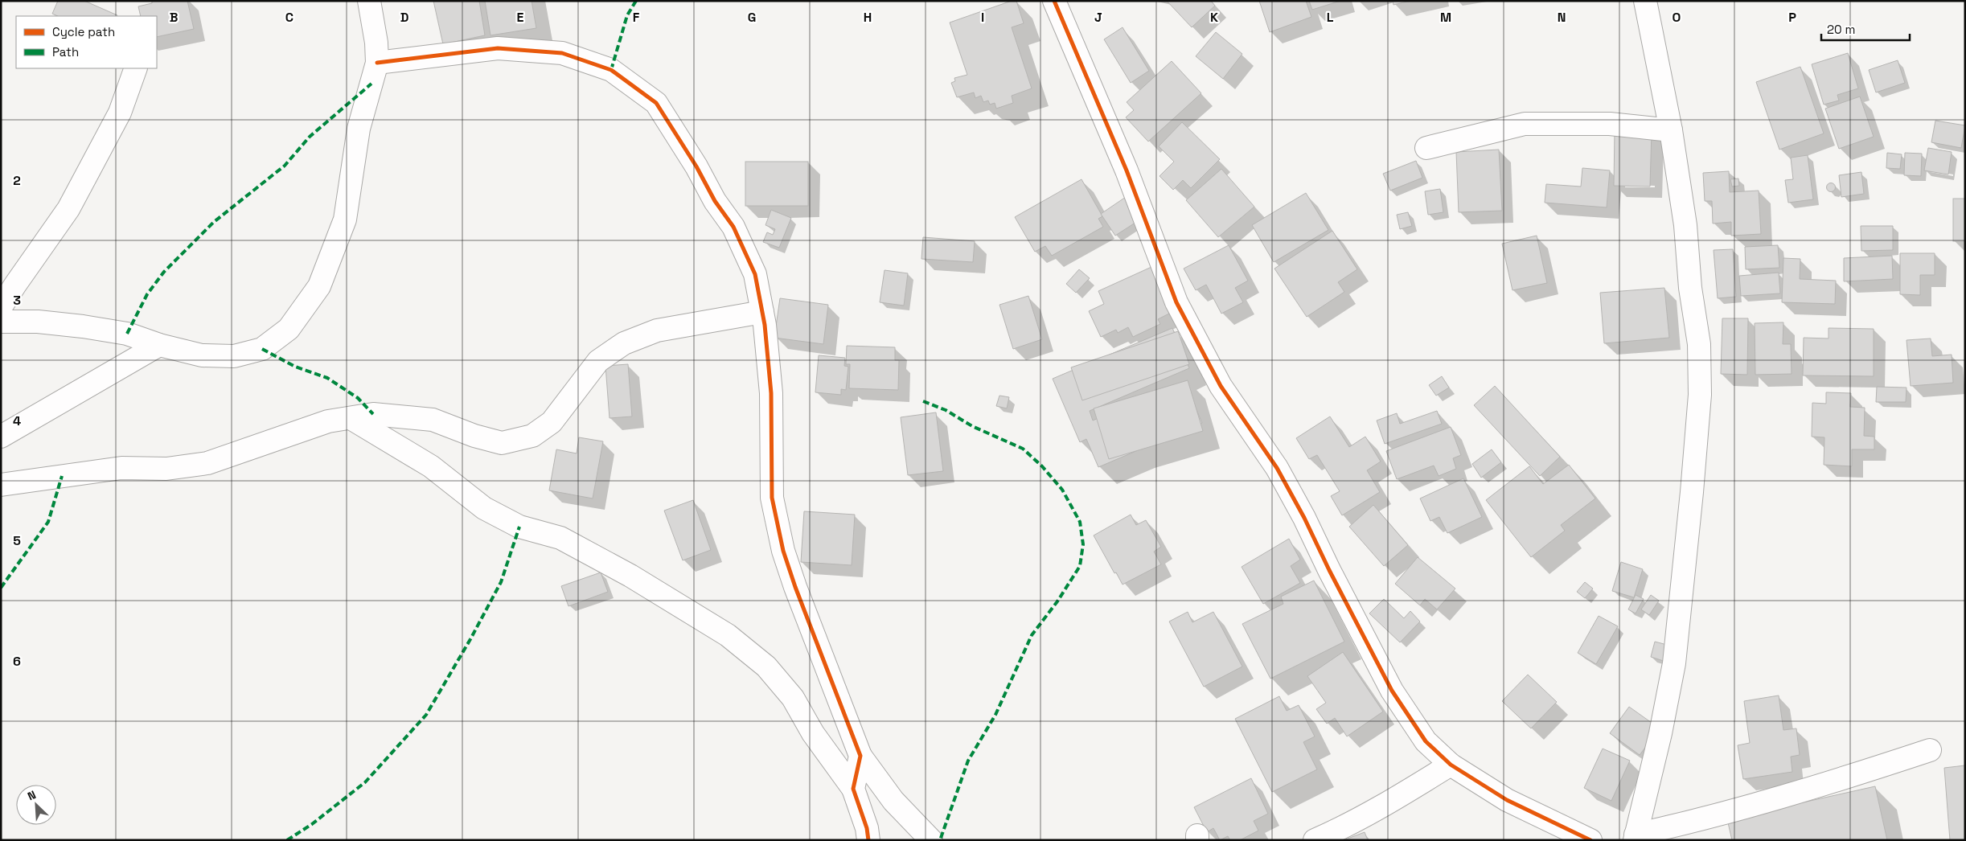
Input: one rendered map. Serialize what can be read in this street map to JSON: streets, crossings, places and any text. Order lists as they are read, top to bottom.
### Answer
{
  "legend": ["Cycle path", "Path"],
  "scale_bar": "20 m",
  "north": "top left",
  "grid": {
    "columns": [
      "B",
      "C",
      "D",
      "E",
      "F",
      "G",
      "H",
      "I",
      "J",
      "K",
      "L",
      "M",
      "N",
      "O",
      "P"
    ],
    "rows": [
      "2",
      "3",
      "4",
      "5",
      "6"
    ]
  }
}
